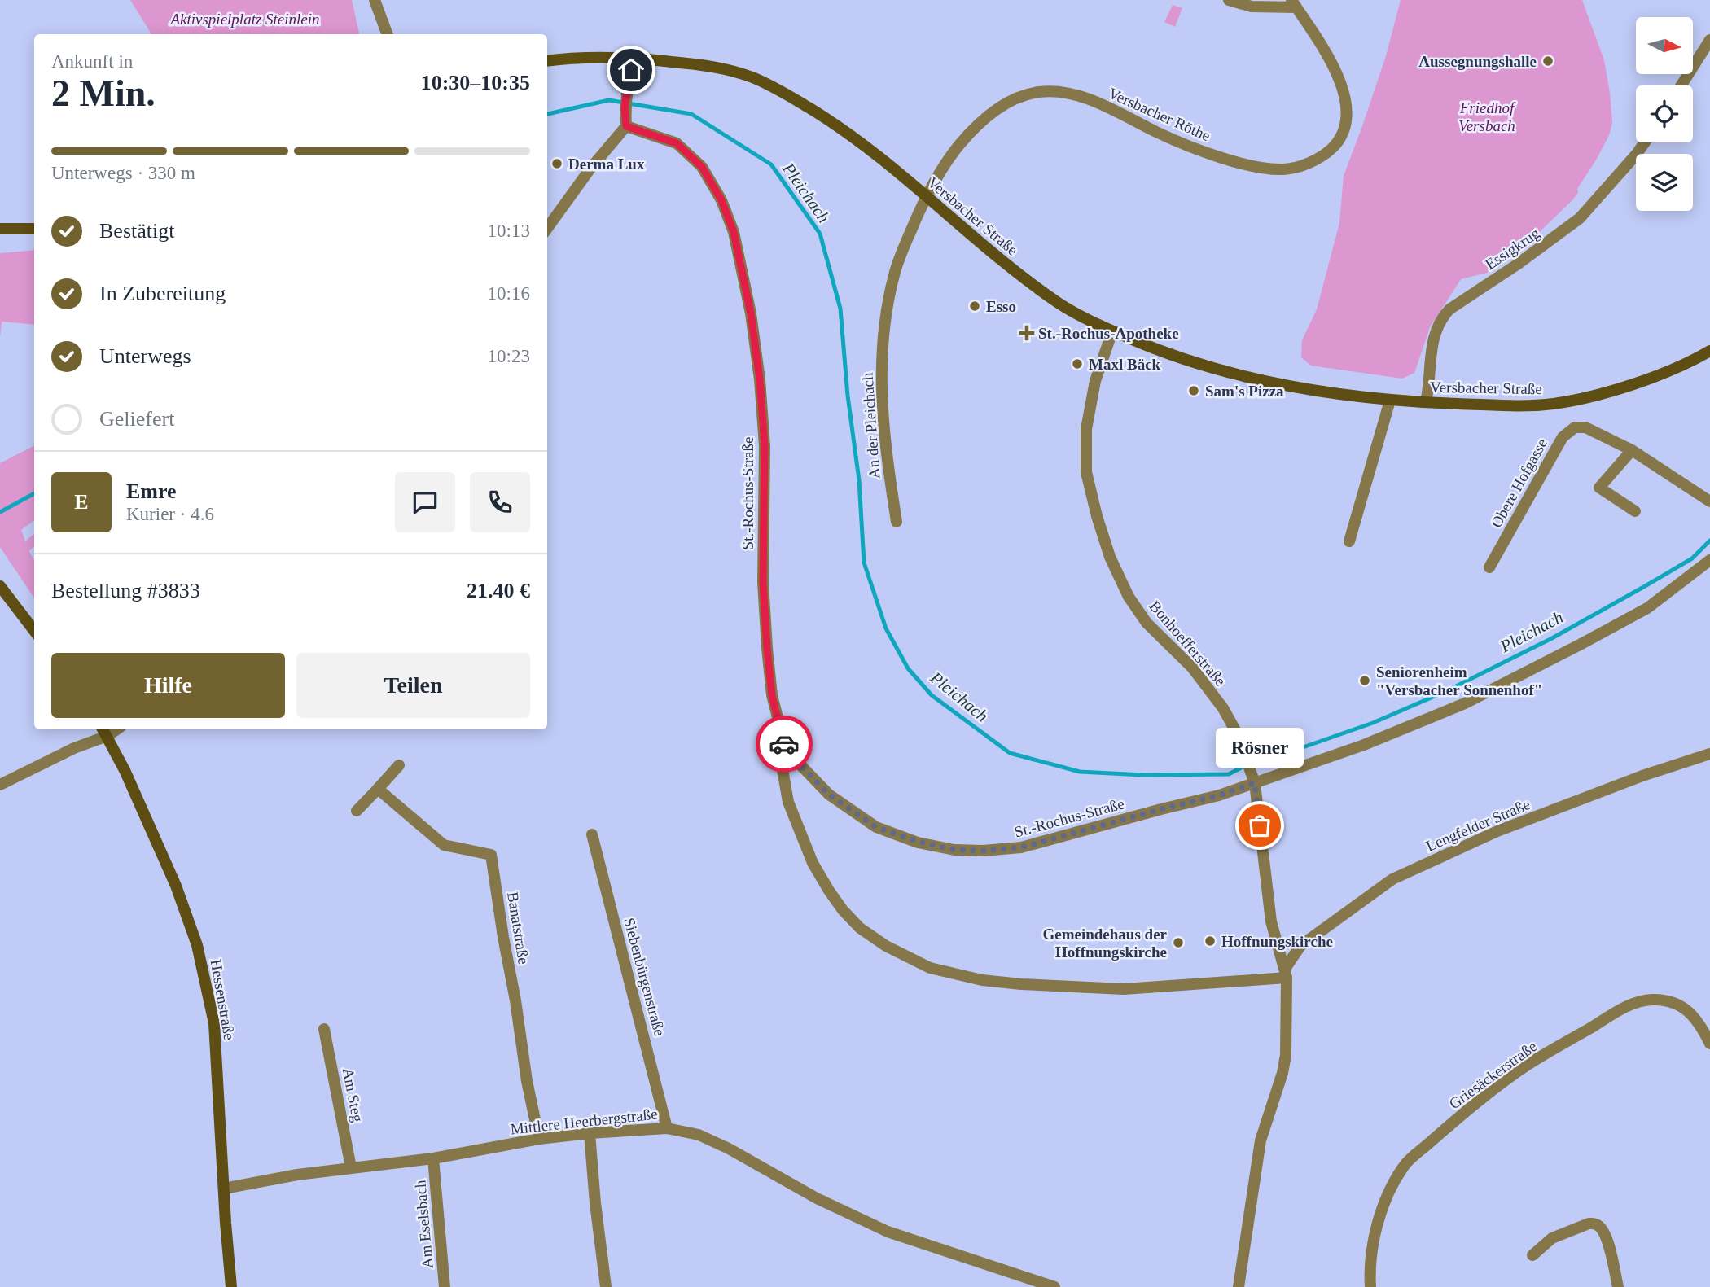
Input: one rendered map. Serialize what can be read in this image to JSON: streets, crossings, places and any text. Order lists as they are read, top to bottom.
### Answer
{
  "streets": {
    "main road": ["Versbacher Straße", "Hessenstraße"],
    "street": [
      "Versbacher Röthe",
      "Essigkrug",
      "An der Pleichach",
      "Obere Hofgasse",
      "St.-Rochus-Straße",
      "Bonhoefferstraße",
      "Lengfelder Straße",
      "Banatstraße",
      "Siebenbürgenstraße",
      "Griesäckerstraße",
      "Am Steg",
      "Mittlere Heerbergstraße",
      "Am Eselsbach"
    ]
  },
  "crossings": [
    ["Versbacher Röthe", "Versbacher Straße"],
    ["Versbacher Röthe", "An der Pleichach"],
    ["Versbacher Straße", "Essigkrug"],
    ["Versbacher Straße", "An der Pleichach"],
    ["Versbacher Straße", "Bonhoefferstraße"],
    ["St.-Rochus-Straße", "Bonhoefferstraße"],
    ["Bonhoefferstraße", "Lengfelder Straße"],
    ["Banatstraße", "Mittlere Heerbergstraße"],
    ["Siebenbürgenstraße", "Mittlere Heerbergstraße"],
    ["Hessenstraße", "Mittlere Heerbergstraße"],
    ["Am Steg", "Mittlere Heerbergstraße"],
    ["Mittlere Heerbergstraße", "Am Eselsbach"]
  ],
  "water": ["Pleichach"],
  "parks": ["Aktivspielplatz Steinlein", "Friedhof Versbach"],
  "places": {
    "other": [
      "Aussegnungshalle",
      "Derma Lux",
      "Esso",
      "Maxl Bäck",
      "Sam's Pizza",
      "Seniorenheim \"Versbacher Sonnenhof\"",
      "Rösner",
      "Hoffnungskirche",
      "Gemeindehaus der Hoffnungskirche"
    ],
    "health": ["St.-Rochus-Apotheke"]
  },
  "north": "right",
  "page": {
    "heading": ["2 Min.", "Ankunft in", "10:30–10:35"],
    "panel": [
      "Emre",
      "Kurier · 4.6",
      "Bestellung #3833",
      "21.40 €"
    ],
    "bar": "Unterwegs · 330 m",
    "list": [
      ["Bestätigt", "10:13"],
      ["In Zubereitung", "10:16"],
      ["Unterwegs", "10:23"],
      "Geliefert"
    ],
    "round": "E",
    "buttons": ["Hilfe", "Teilen"],
    "bubble": "Rösner"
  }
}
